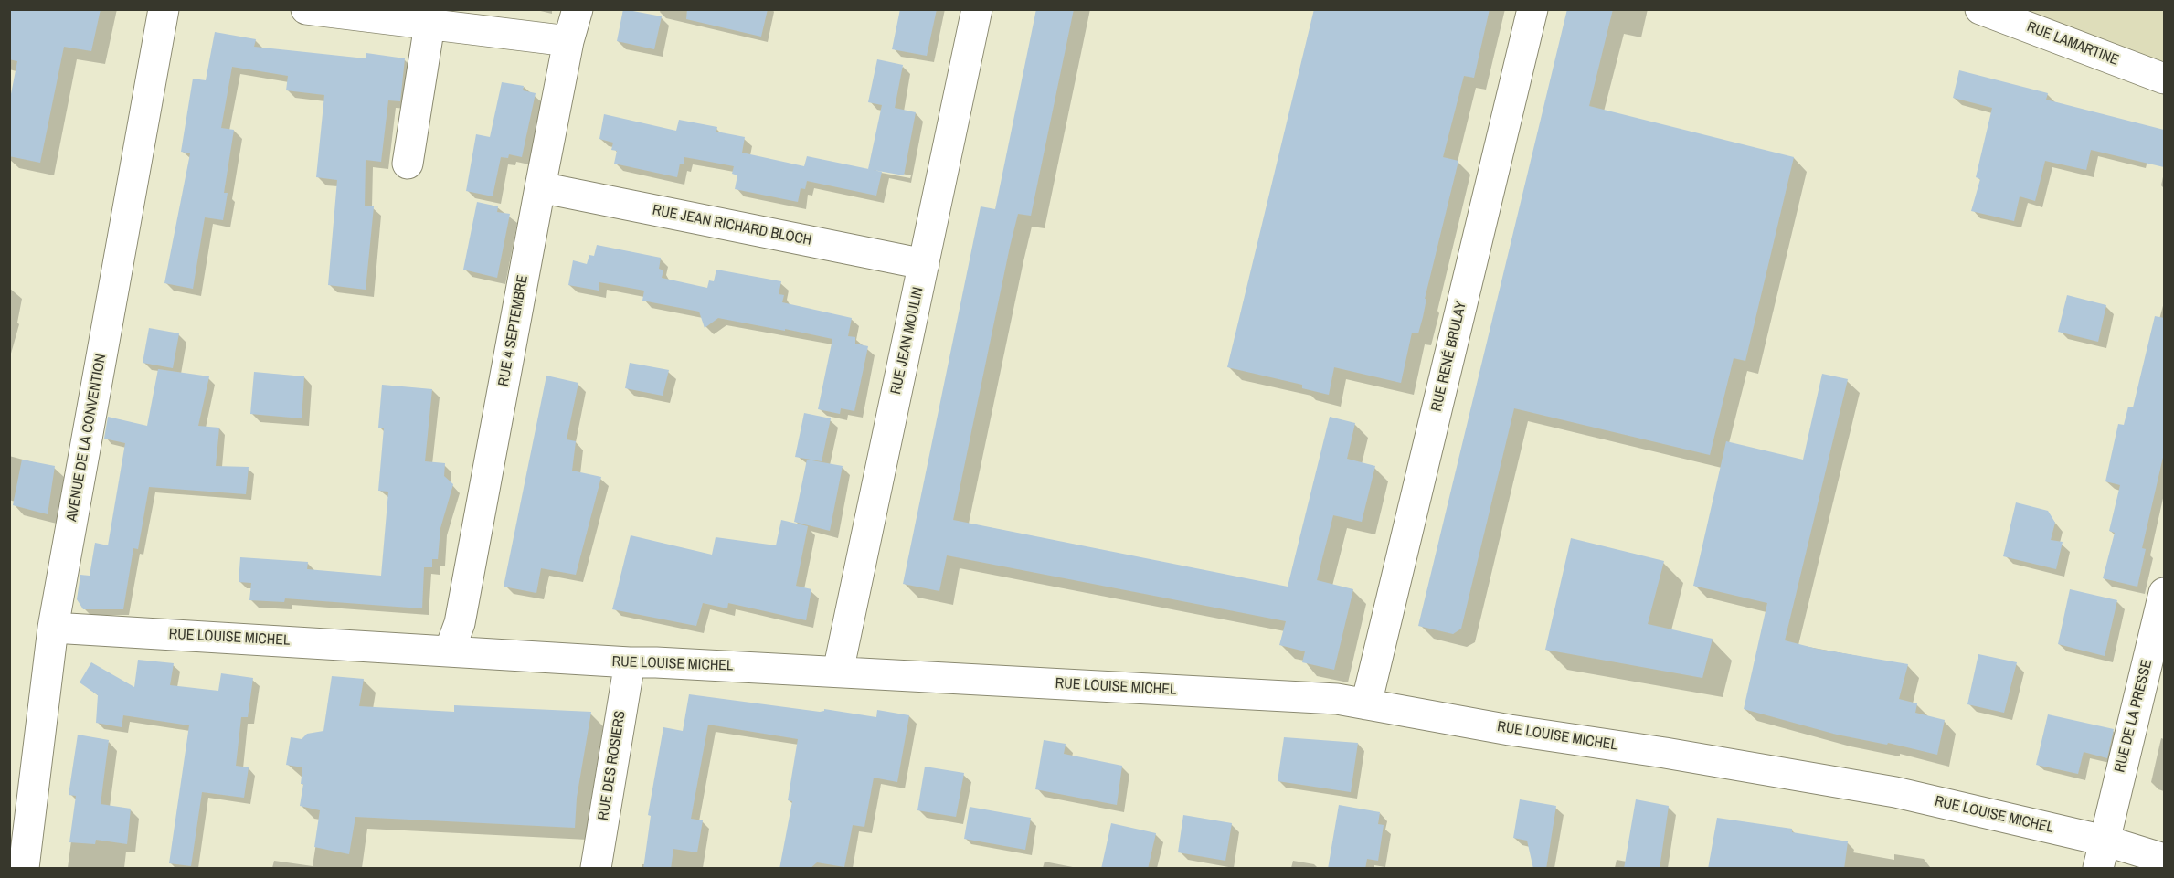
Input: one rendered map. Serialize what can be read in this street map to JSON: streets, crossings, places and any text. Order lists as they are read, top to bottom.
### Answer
{
  "streets": {
    "street": [
      "RUE LAMARTINE",
      "RUE JEAN RICHARD BLOCH",
      "RUE 4 SEPTEMBRE",
      "RUE JEAN MOULIN",
      "RUE RENÉ BRULAY",
      "AVENUE DE LA CONVENTION",
      "RUE LOUISE MICHEL",
      "RUE DE LA PRESSE",
      "RUE DES ROSIERS"
    ]
  },
  "crossings": [
    ["RUE JEAN RICHARD BLOCH", "RUE 4 SEPTEMBRE"],
    ["RUE JEAN RICHARD BLOCH", "RUE JEAN MOULIN"],
    ["RUE 4 SEPTEMBRE", "RUE LOUISE MICHEL"],
    ["RUE JEAN MOULIN", "RUE LOUISE MICHEL"],
    ["RUE RENÉ BRULAY", "RUE LOUISE MICHEL"],
    ["AVENUE DE LA CONVENTION", "RUE LOUISE MICHEL"],
    ["RUE LOUISE MICHEL", "RUE DE LA PRESSE"],
    ["RUE LOUISE MICHEL", "RUE DES ROSIERS"]
  ]
}
